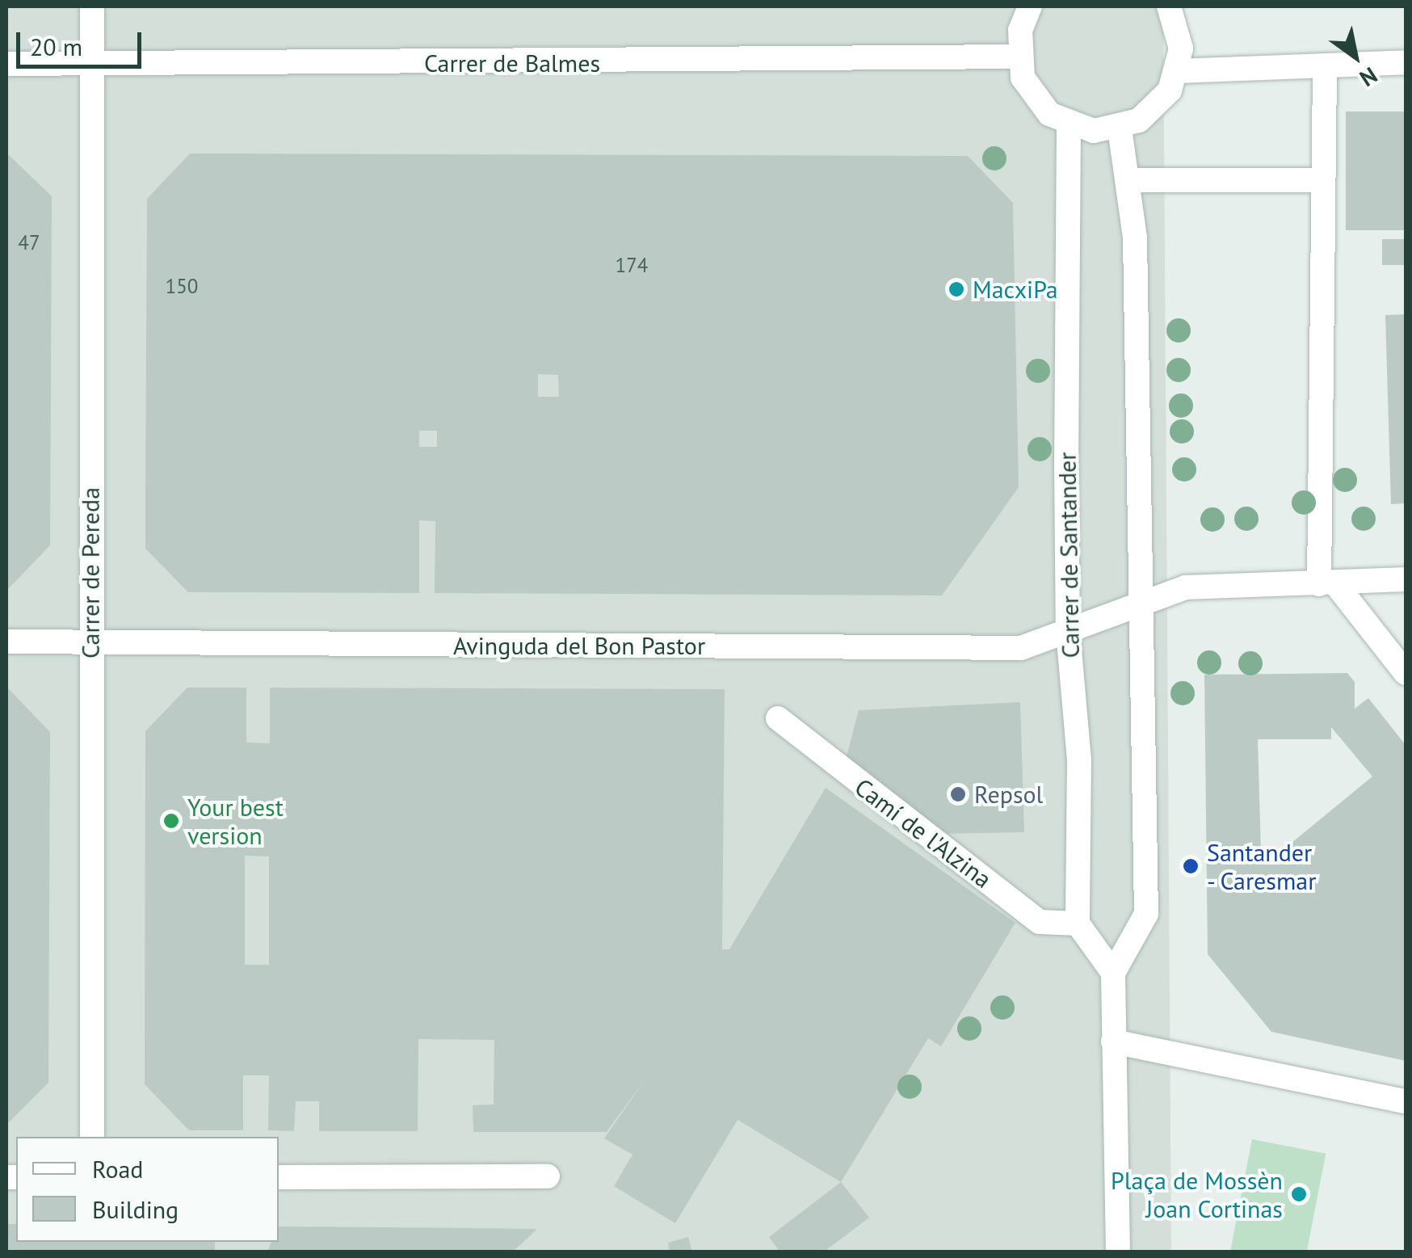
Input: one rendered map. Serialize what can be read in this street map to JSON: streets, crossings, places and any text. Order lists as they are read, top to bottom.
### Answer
{
  "streets": {
    "street": [
      "Carrer de Balmes",
      "Carrer de Santander",
      "Carrer de Pereda",
      "Avinguda del Bon Pastor",
      "Camí de l'Alzina"
    ]
  },
  "crossings": [
    ["Carrer de Balmes", "Carrer de Pereda"],
    ["Carrer de Santander", "Avinguda del Bon Pastor"],
    ["Carrer de Santander", "Camí de l'Alzina"],
    ["Carrer de Pereda", "Avinguda del Bon Pastor"]
  ],
  "places": [
    "MacxiPa",
    "Repsol",
    "Your best version",
    "Santander - Caresmar",
    "Plaça de Mossèn Joan Cortinas"
  ],
  "house_numbers": ["47", "174", "150"],
  "legend": ["Road", "Building"],
  "scale_bar": "20 m",
  "north": "bottom right"
}
